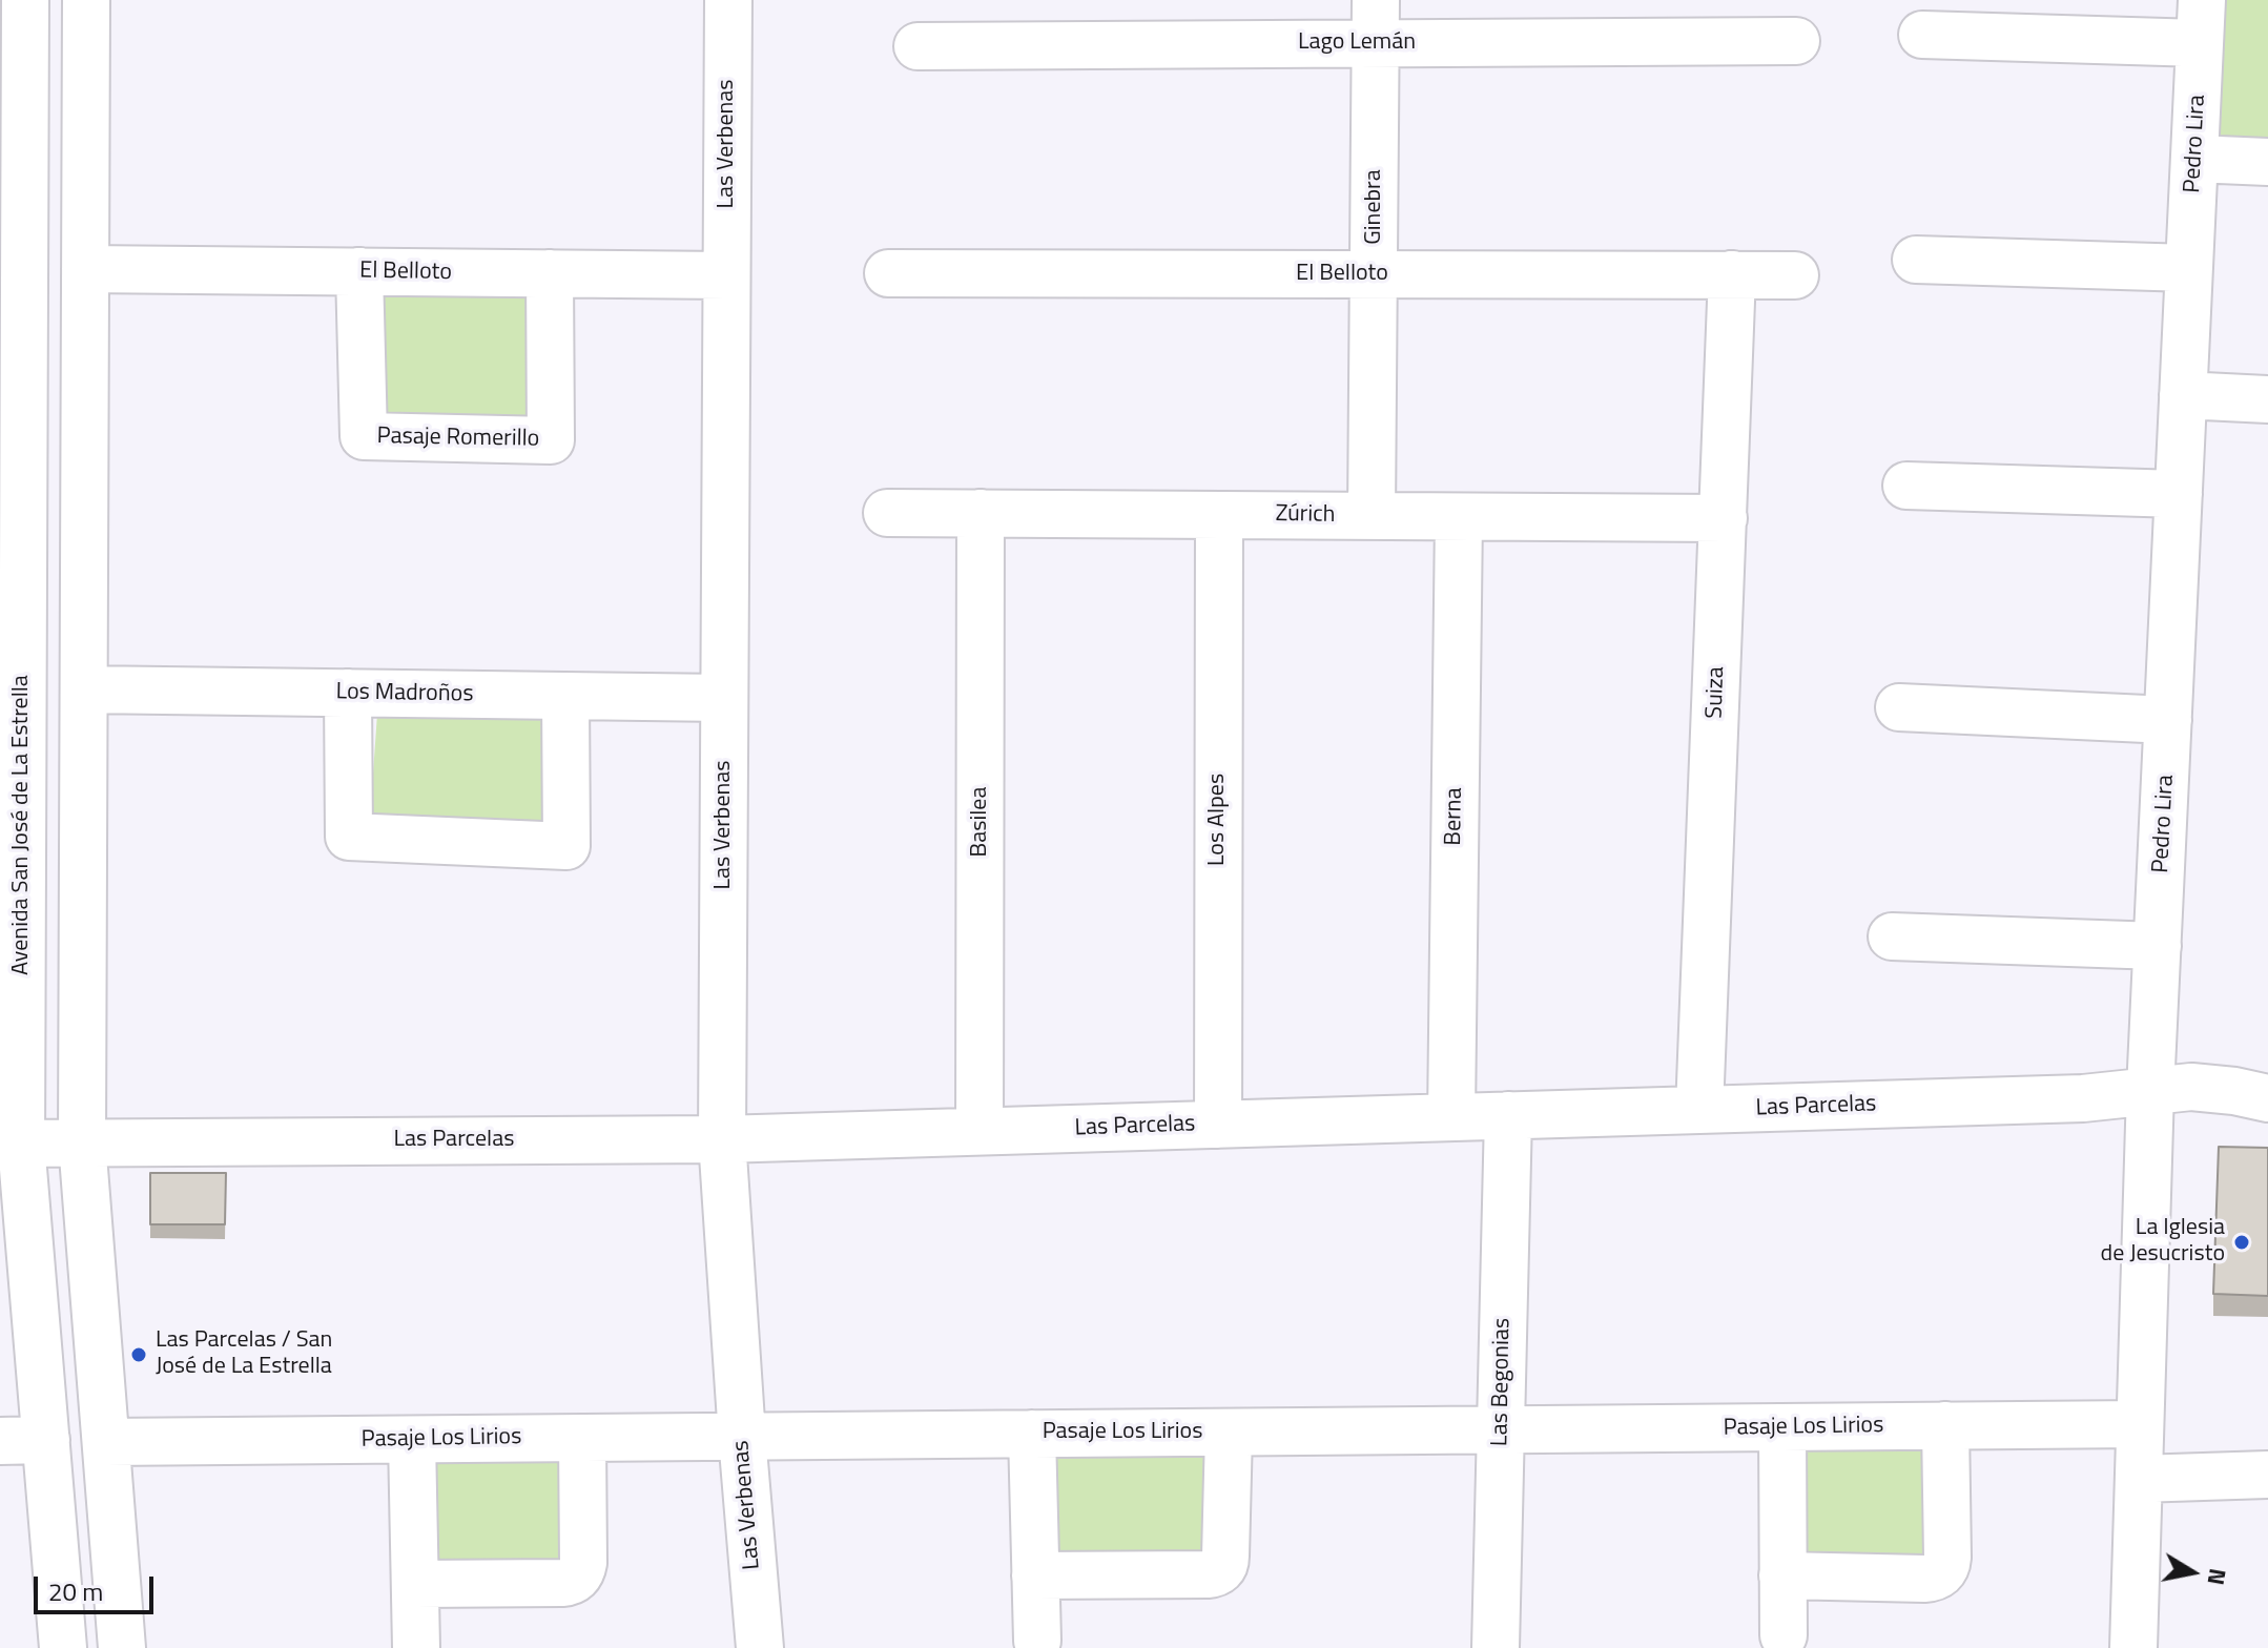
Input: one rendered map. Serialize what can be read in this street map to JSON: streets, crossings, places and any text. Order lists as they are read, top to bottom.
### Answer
{
  "streets": {
    "street": [
      "Lago Lemán",
      "Las Verbenas",
      "Pedro Lira",
      "Ginebra",
      "El Belloto",
      "Pasaje Romerillo",
      "Zúrich",
      "Suiza",
      "Los Madroños",
      "Berna",
      "Los Alpes",
      "Basilea",
      "Avenida San José de La Estrella",
      "Las Parcelas",
      "Las Begonias",
      "Pasaje Los Lirios"
    ]
  },
  "crossings": [
    ["Lago Lemán", "Ginebra"],
    ["Las Verbenas", "El Belloto"],
    ["Las Verbenas", "Los Madroños"],
    ["Las Verbenas", "Las Parcelas"],
    ["Las Verbenas", "Pasaje Los Lirios"],
    ["Pedro Lira", "Las Parcelas"],
    ["Pedro Lira", "Pasaje Los Lirios"],
    ["Ginebra", "El Belloto"],
    ["Ginebra", "Zúrich"],
    ["El Belloto", "Pasaje Romerillo"],
    ["El Belloto", "Suiza"],
    ["Zúrich", "Suiza"],
    ["Zúrich", "Berna"],
    ["Zúrich", "Los Alpes"],
    ["Zúrich", "Basilea"],
    ["Suiza", "Las Parcelas"],
    ["Berna", "Las Parcelas"],
    ["Los Alpes", "Las Parcelas"],
    ["Basilea", "Las Parcelas"],
    ["Avenida San José de La Estrella", "Las Parcelas"],
    ["Las Parcelas", "Las Begonias"],
    ["Las Begonias", "Pasaje Los Lirios"]
  ],
  "places": ["La Iglesia de Jesucristo", "Las Parcelas / San José de La Estrella"],
  "scale_bar": "20 m",
  "north": "right"
}
